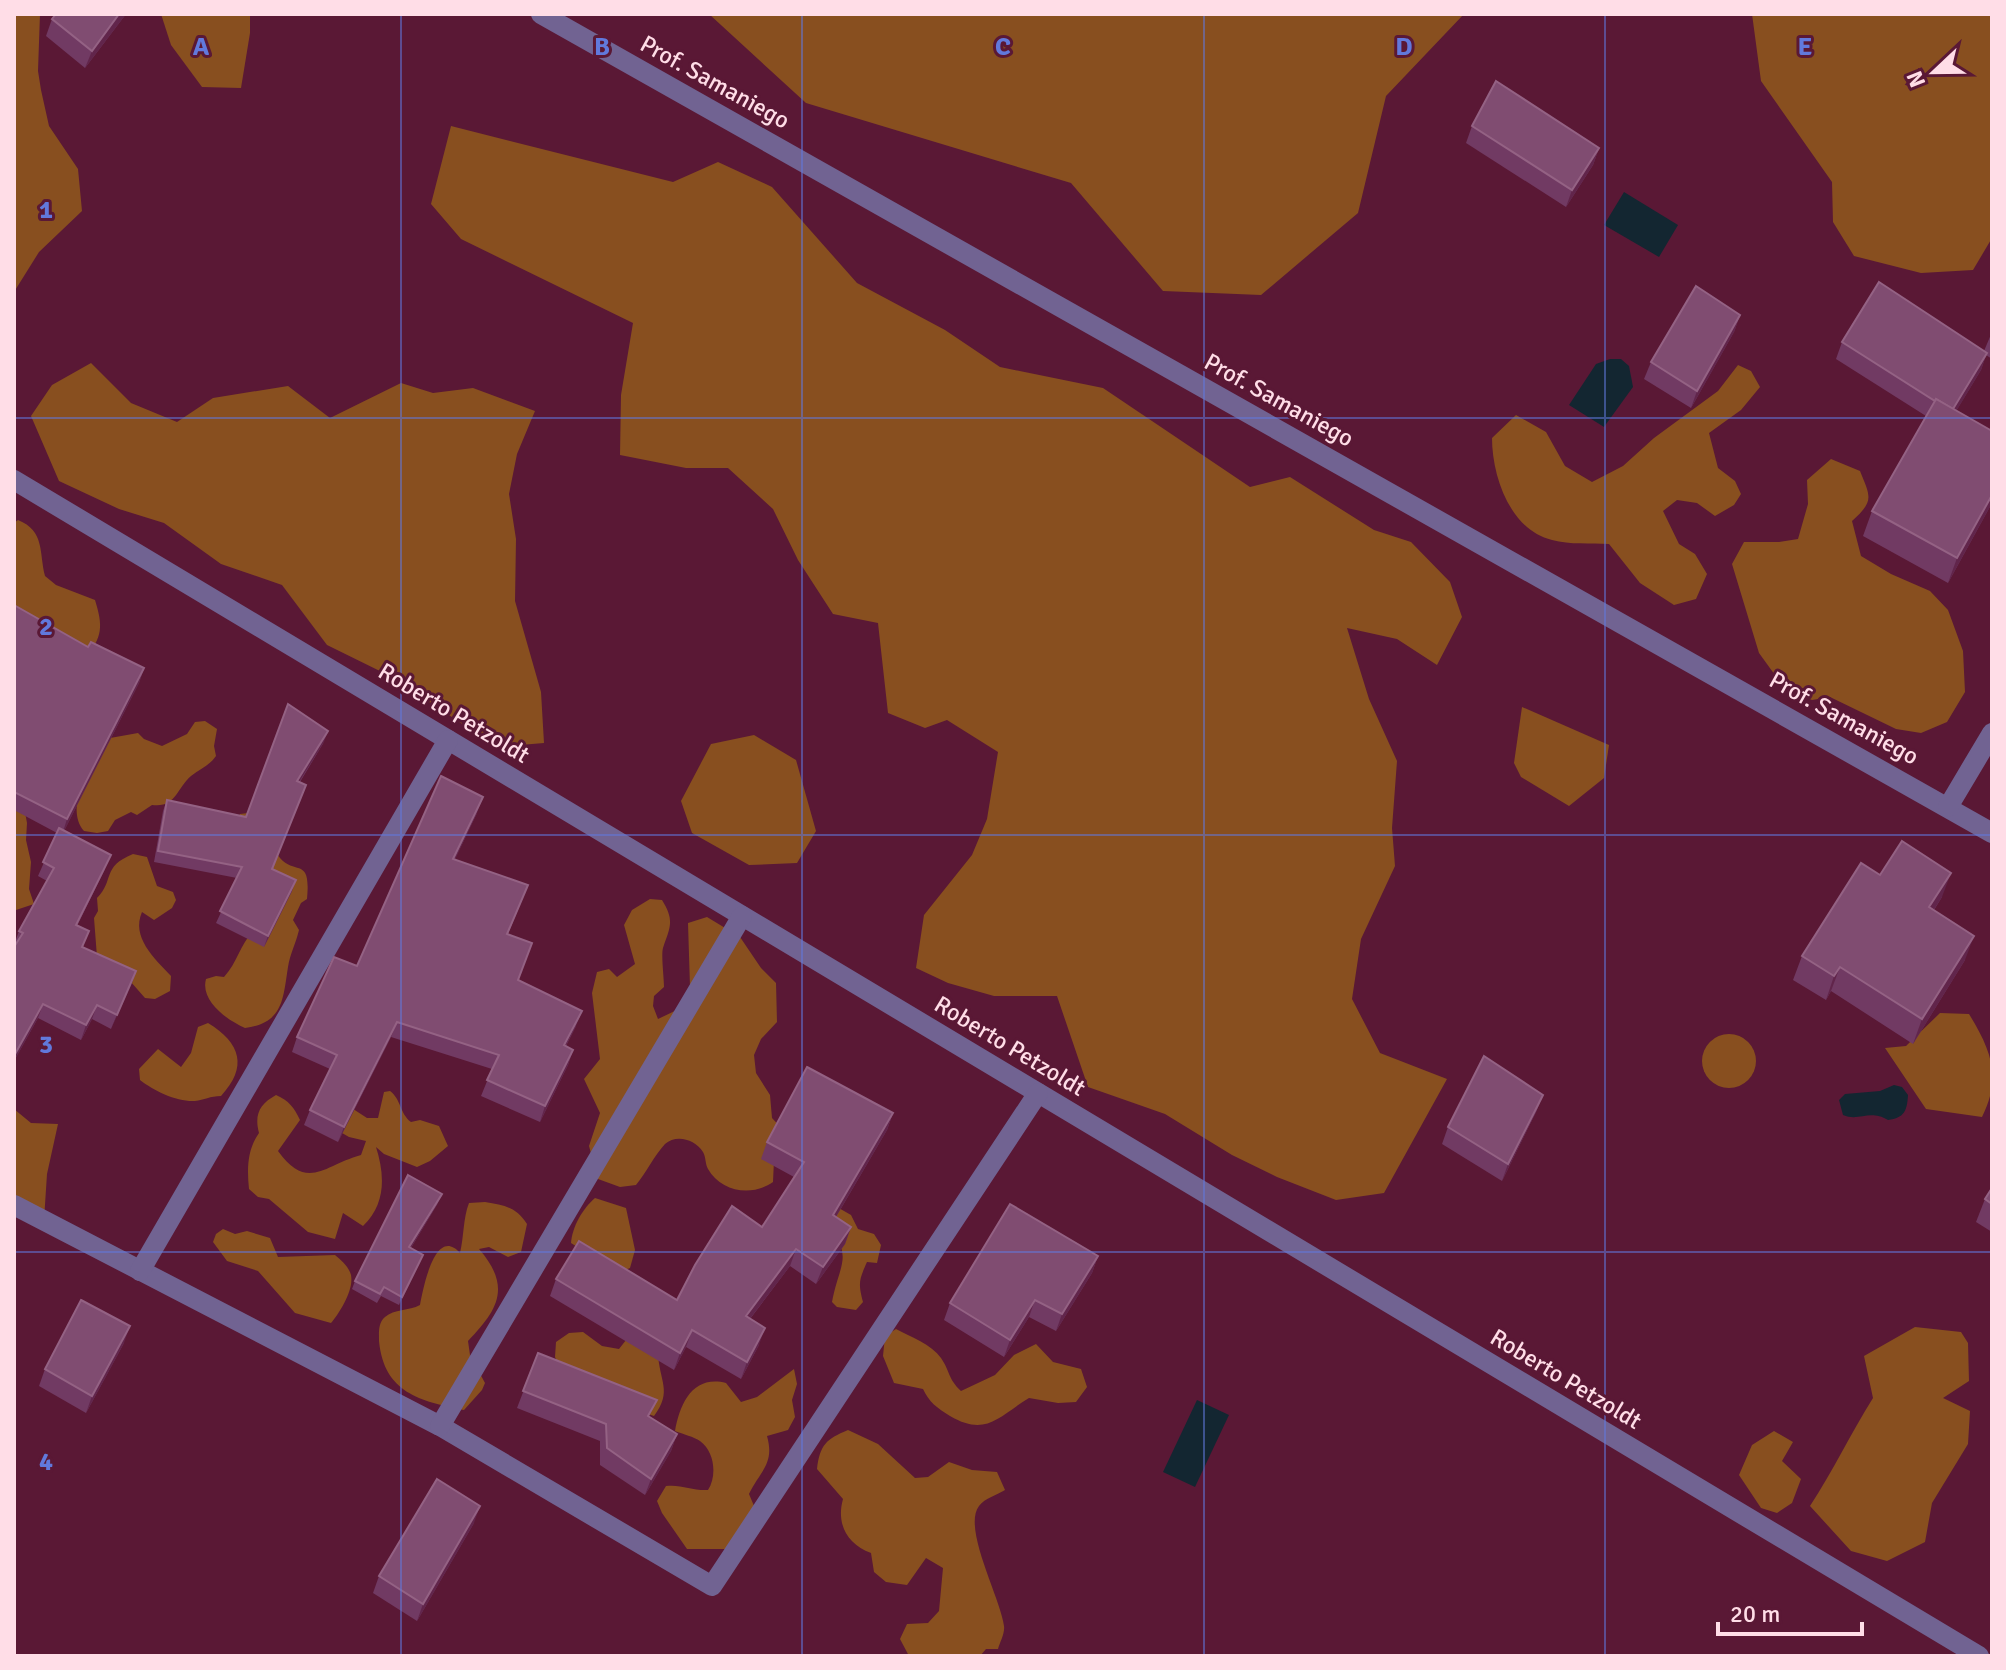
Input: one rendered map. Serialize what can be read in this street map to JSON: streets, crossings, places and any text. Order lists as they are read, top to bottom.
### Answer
{
  "streets": {
    "street": ["Prof. Samaniego", "Roberto Petzoldt"]
  },
  "scale_bar": "20 m",
  "north": "left",
  "grid": {
    "columns": [
      "A",
      "B",
      "C",
      "D",
      "E"
    ],
    "rows": [
      "1",
      "2",
      "3",
      "4"
    ]
  }
}
